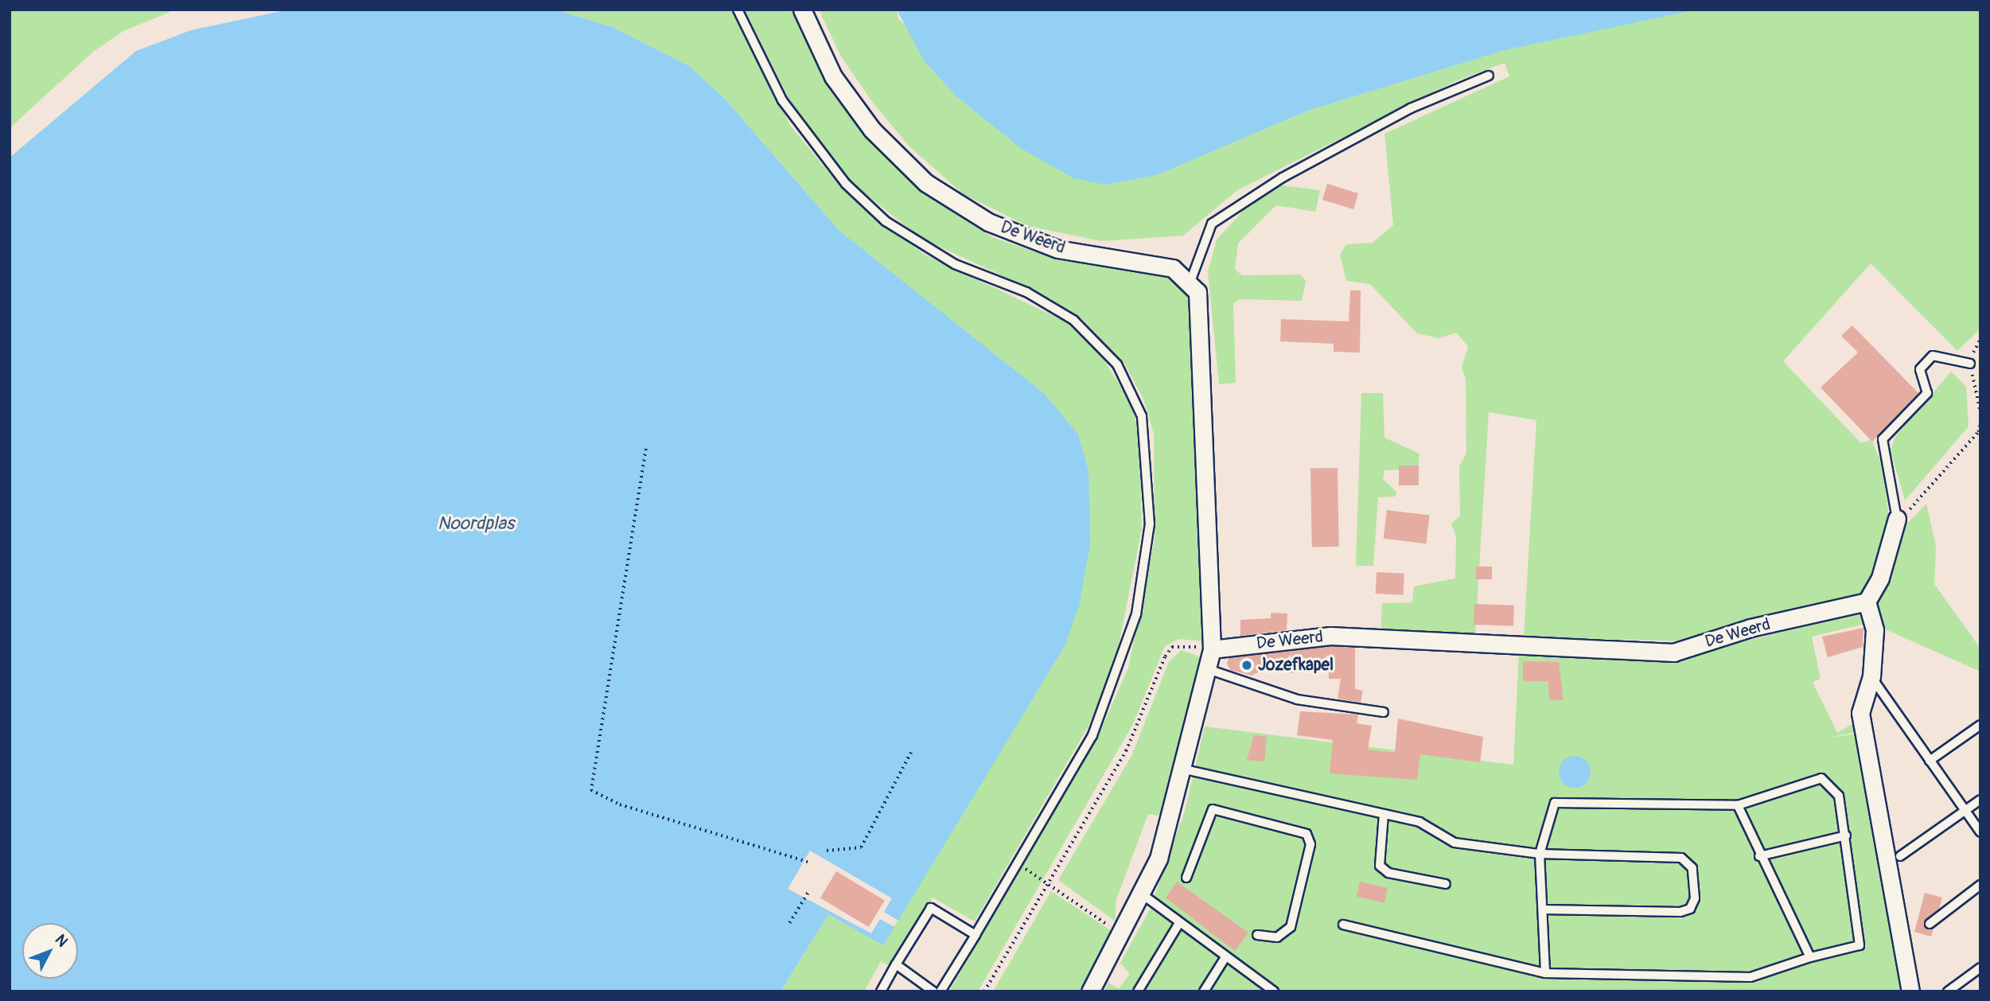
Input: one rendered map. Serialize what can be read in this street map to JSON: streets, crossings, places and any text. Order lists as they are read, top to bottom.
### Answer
{
  "streets": {
    "street": ["De Weerd"]
  },
  "water": ["Noordplas"],
  "places": ["Jozefkapel"],
  "north": "top right"
}
